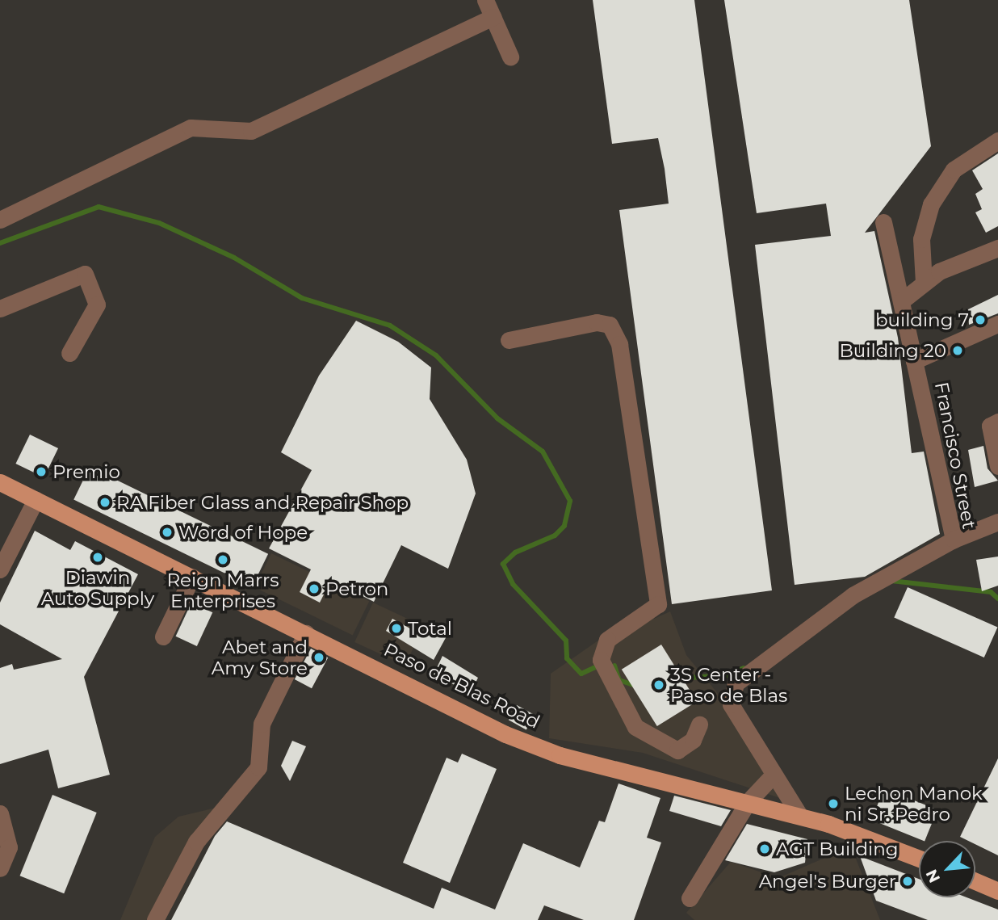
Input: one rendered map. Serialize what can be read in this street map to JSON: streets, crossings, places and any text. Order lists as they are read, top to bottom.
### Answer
{
  "streets": {
    "main road": ["Paso de Blas Road"],
    "street": ["Francisco Street"]
  },
  "crossings": [
    ["Francisco Street", "Paso de Blas Road"]
  ],
  "places": [
    "building 7",
    "Building 20",
    "Premio",
    "RA Fiber Glass and Repair Shop",
    "Word of Hope",
    "Diawin Auto Supply",
    "Reign Marrs Enterprises",
    "Petron",
    "Total",
    "Abet and Amy Store",
    "3S Center - Paso de Blas",
    "Lechon Manok ni Sr. Pedro",
    "AGT Building",
    "Angel's Burger"
  ],
  "north": "bottom left"
}
